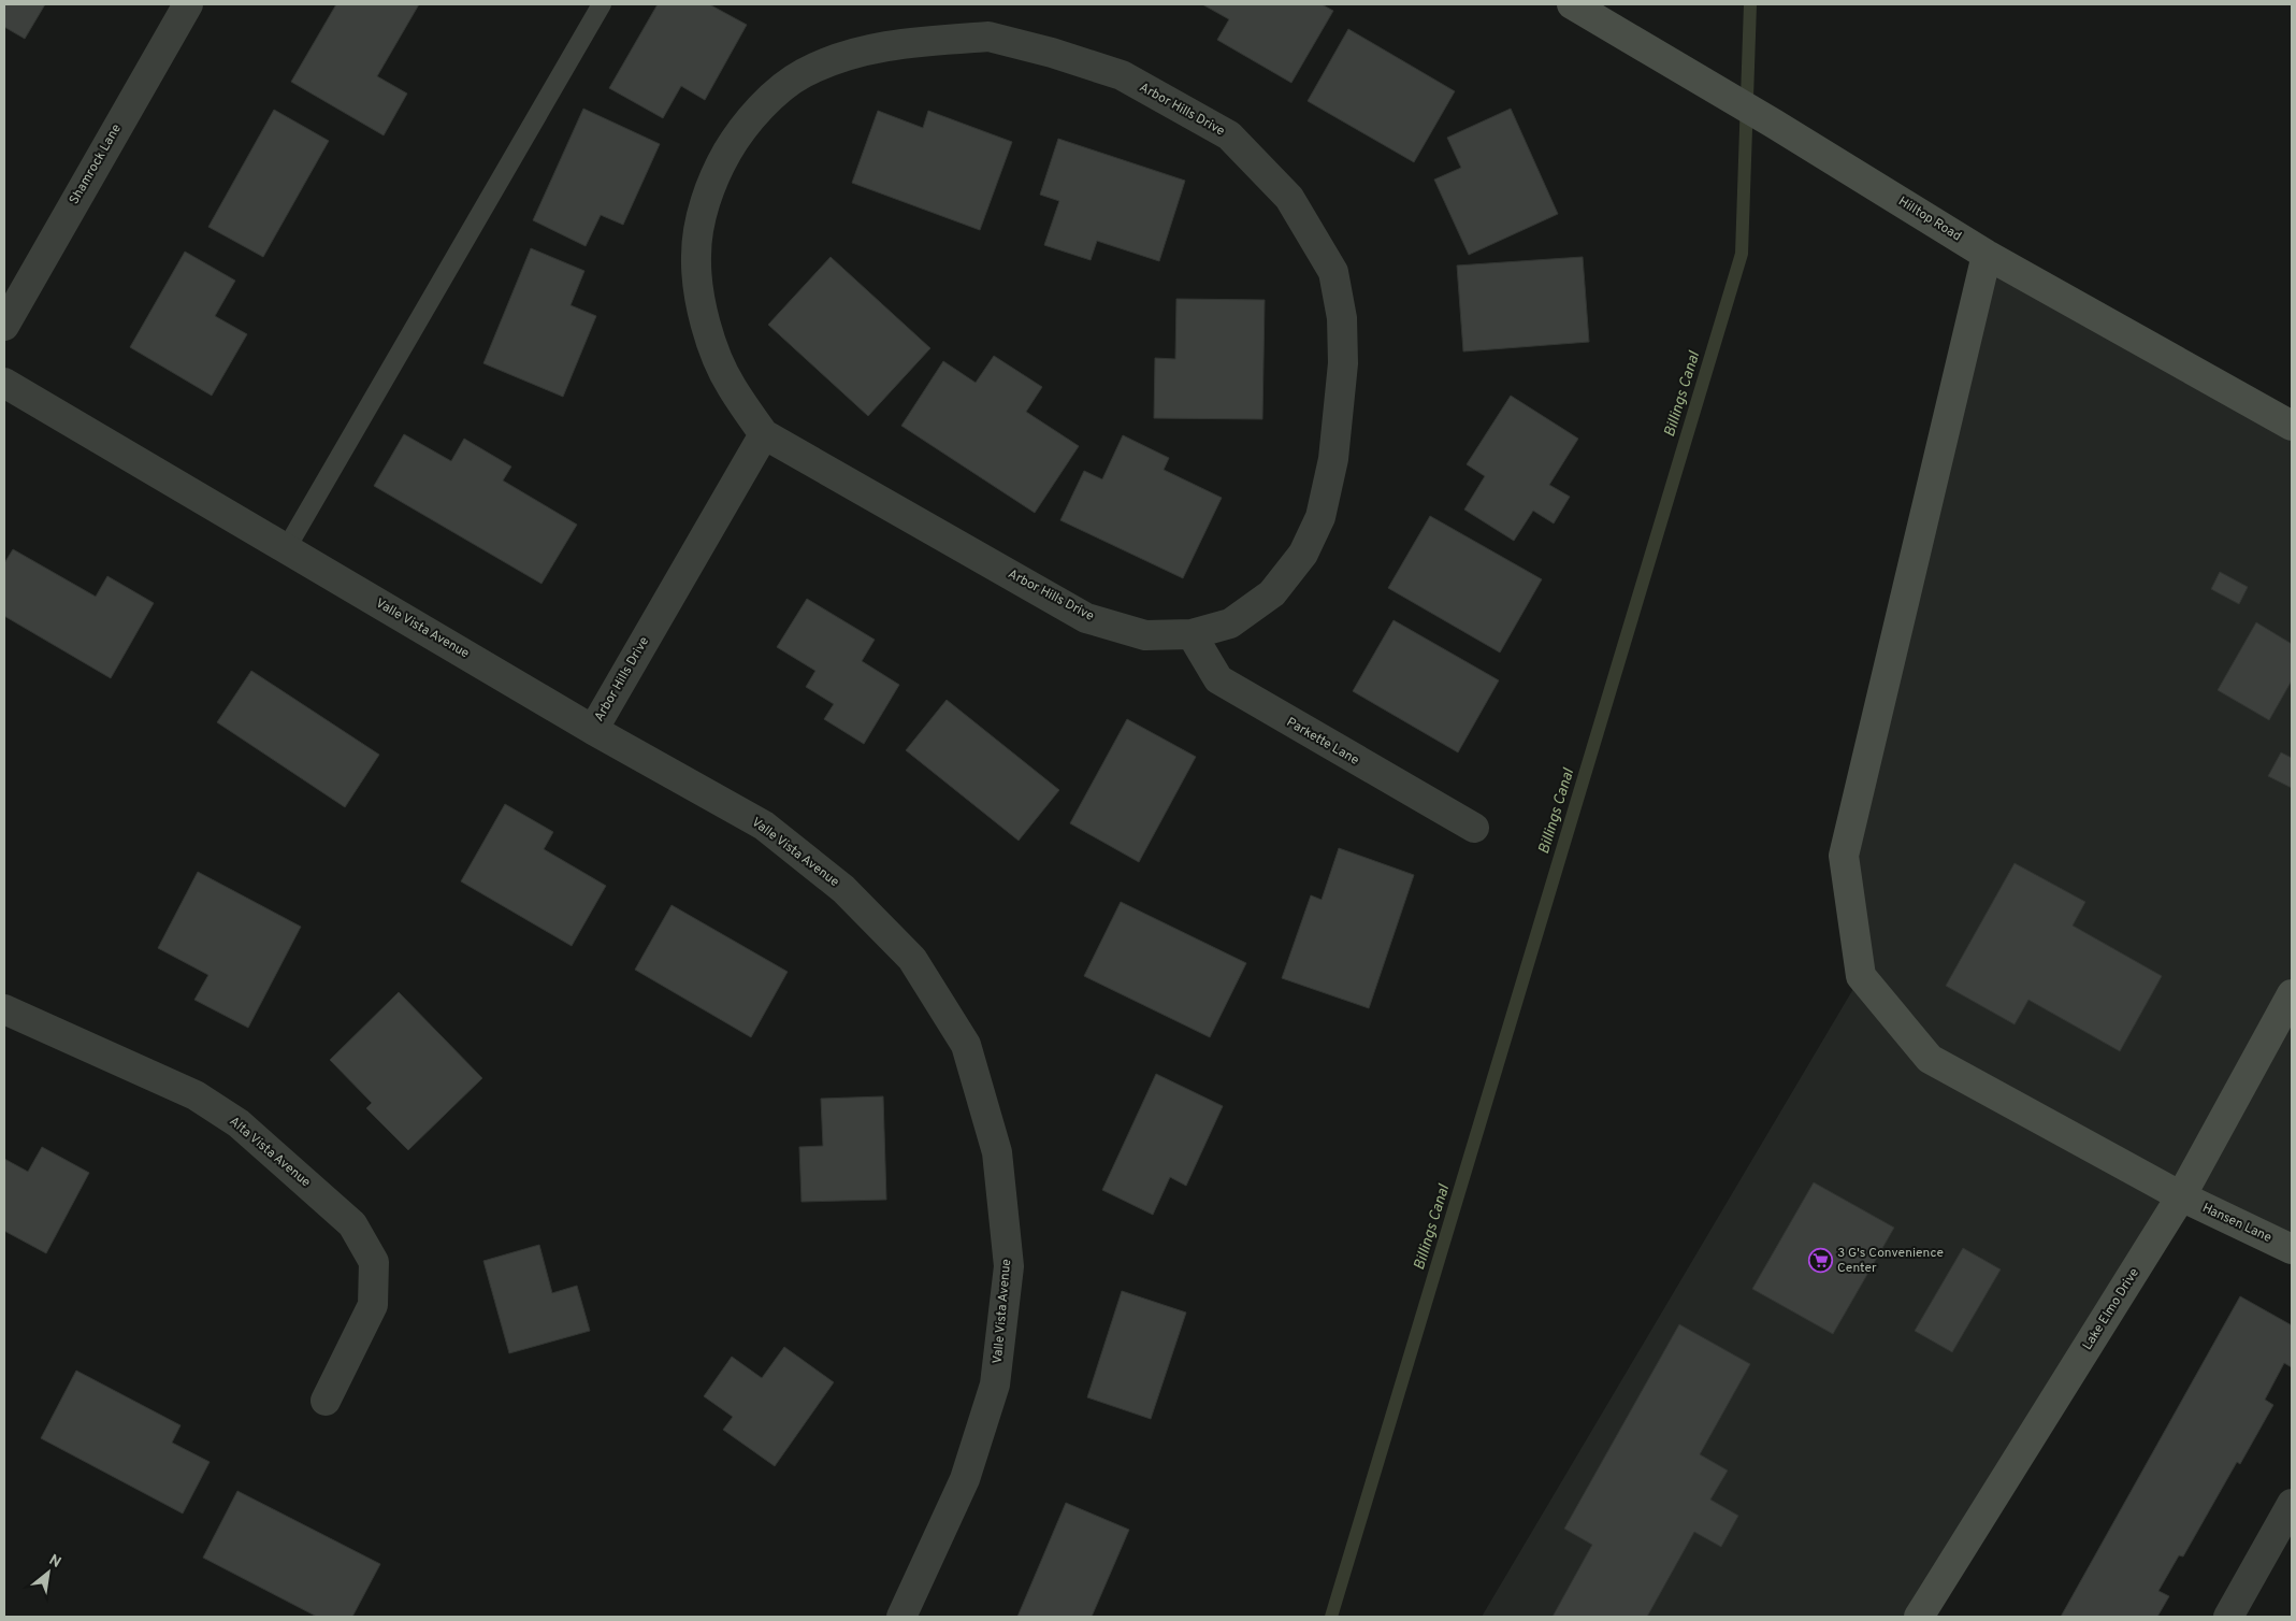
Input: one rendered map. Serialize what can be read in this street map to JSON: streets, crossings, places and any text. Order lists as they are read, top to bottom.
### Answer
{
  "streets": {
    "main road": ["Hilltop Road", "Hansen Lane", "Lake Elmo Drive"],
    "street": [
      "Arbor Hills Drive",
      "Shamrock Lane",
      "Valle Vista Avenue",
      "Parkette Lane",
      "Alta Vista Avenue"
    ]
  },
  "crossings": [
    ["Arbor Hills Drive", "Valle Vista Avenue"],
    ["Arbor Hills Drive", "Parkette Lane"],
    ["Hilltop Road", "Hansen Lane"],
    ["Hansen Lane", "Lake Elmo Drive"]
  ],
  "water": ["Billings Canal"],
  "places": {
    "supermarket": ["3 G's Convenience Center"]
  },
  "north": "top right"
}
